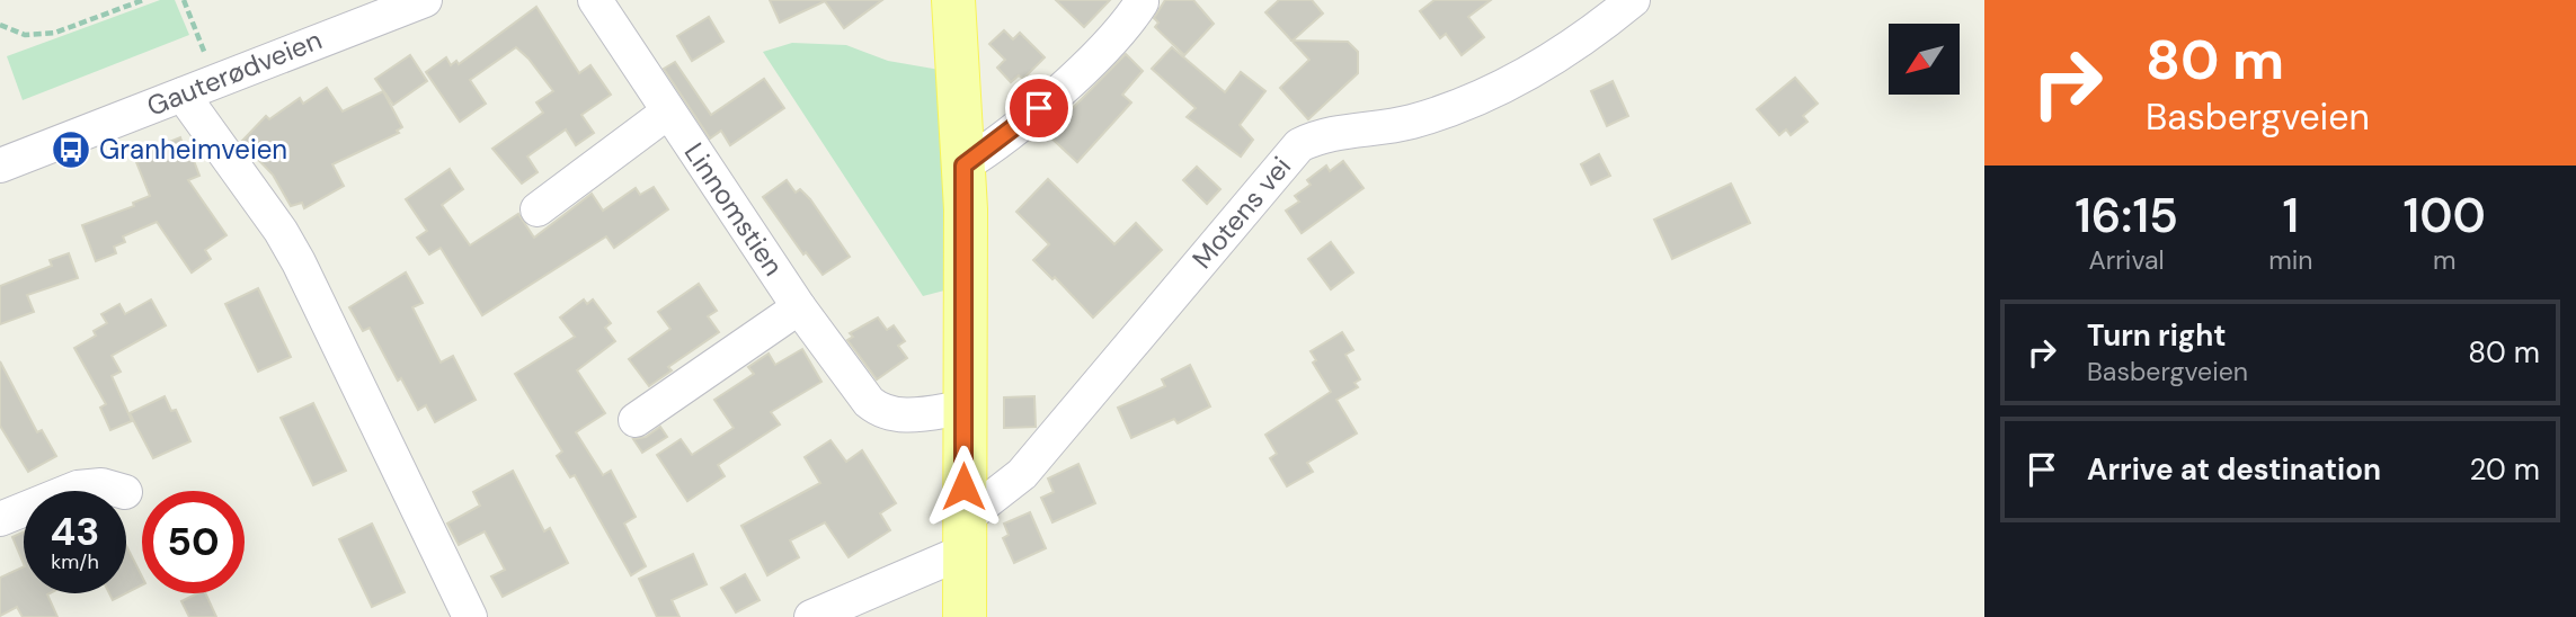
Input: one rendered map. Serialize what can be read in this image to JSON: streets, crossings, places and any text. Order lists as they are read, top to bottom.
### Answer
{
  "streets": {
    "street": ["Gauterødveien", "Linnomstien", "Motens vei"]
  },
  "places": {
    "bus stop": ["Granheimveien"]
  },
  "north": "bottom left",
  "page": {
    "turn": ["80 m", "Basbergveien"],
    "eta": [
      "16:15",
      "Arrival",
      "1",
      "min",
      "100",
      "m"
    ],
    "list": [
      {
        "name": "Turn right",
        "note": "Basbergveien",
        "value": "80 m"
      },
      {
        "name": "Arrive at destination",
        "value": "20 m"
      }
    ],
    "speed": "43 km/h",
    "limit": "50"
  }
}
